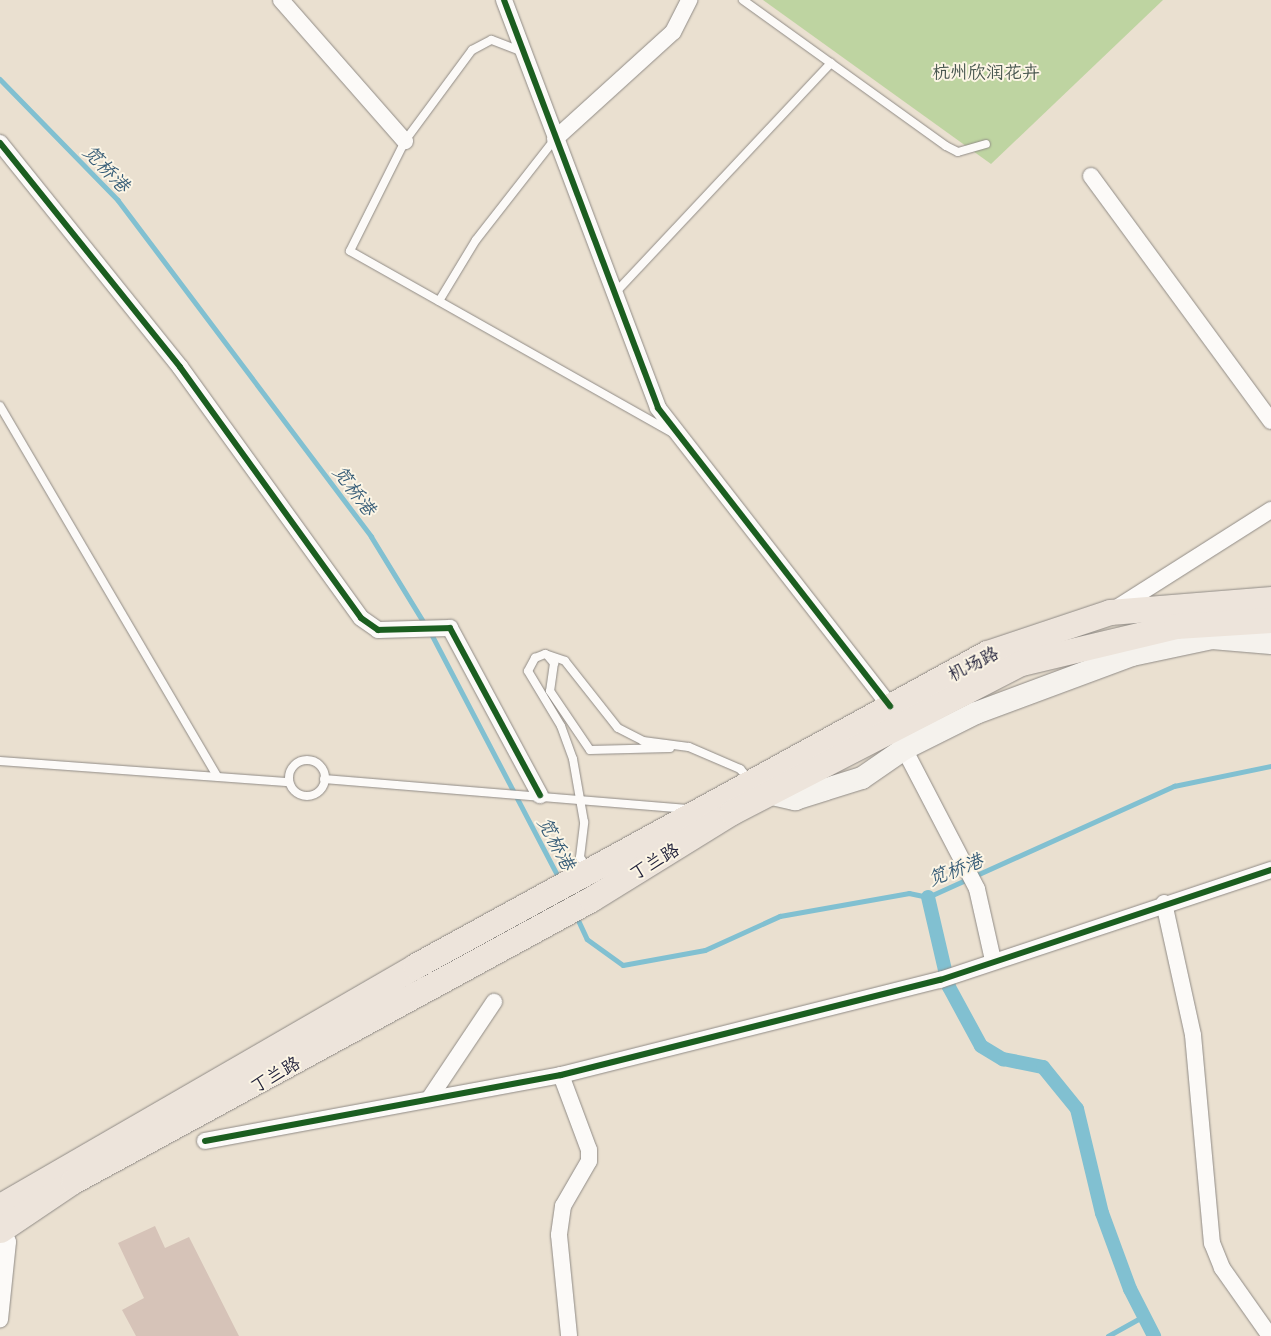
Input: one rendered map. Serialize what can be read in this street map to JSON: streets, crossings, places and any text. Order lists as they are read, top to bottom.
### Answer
{
  "streets": {
    "main road": ["机场路", "丁兰路"]
  },
  "crossings": [
    ["机场路", "丁兰路"]
  ],
  "water": ["笕桥港"],
  "parks": ["杭州欣润花卉"]
}
